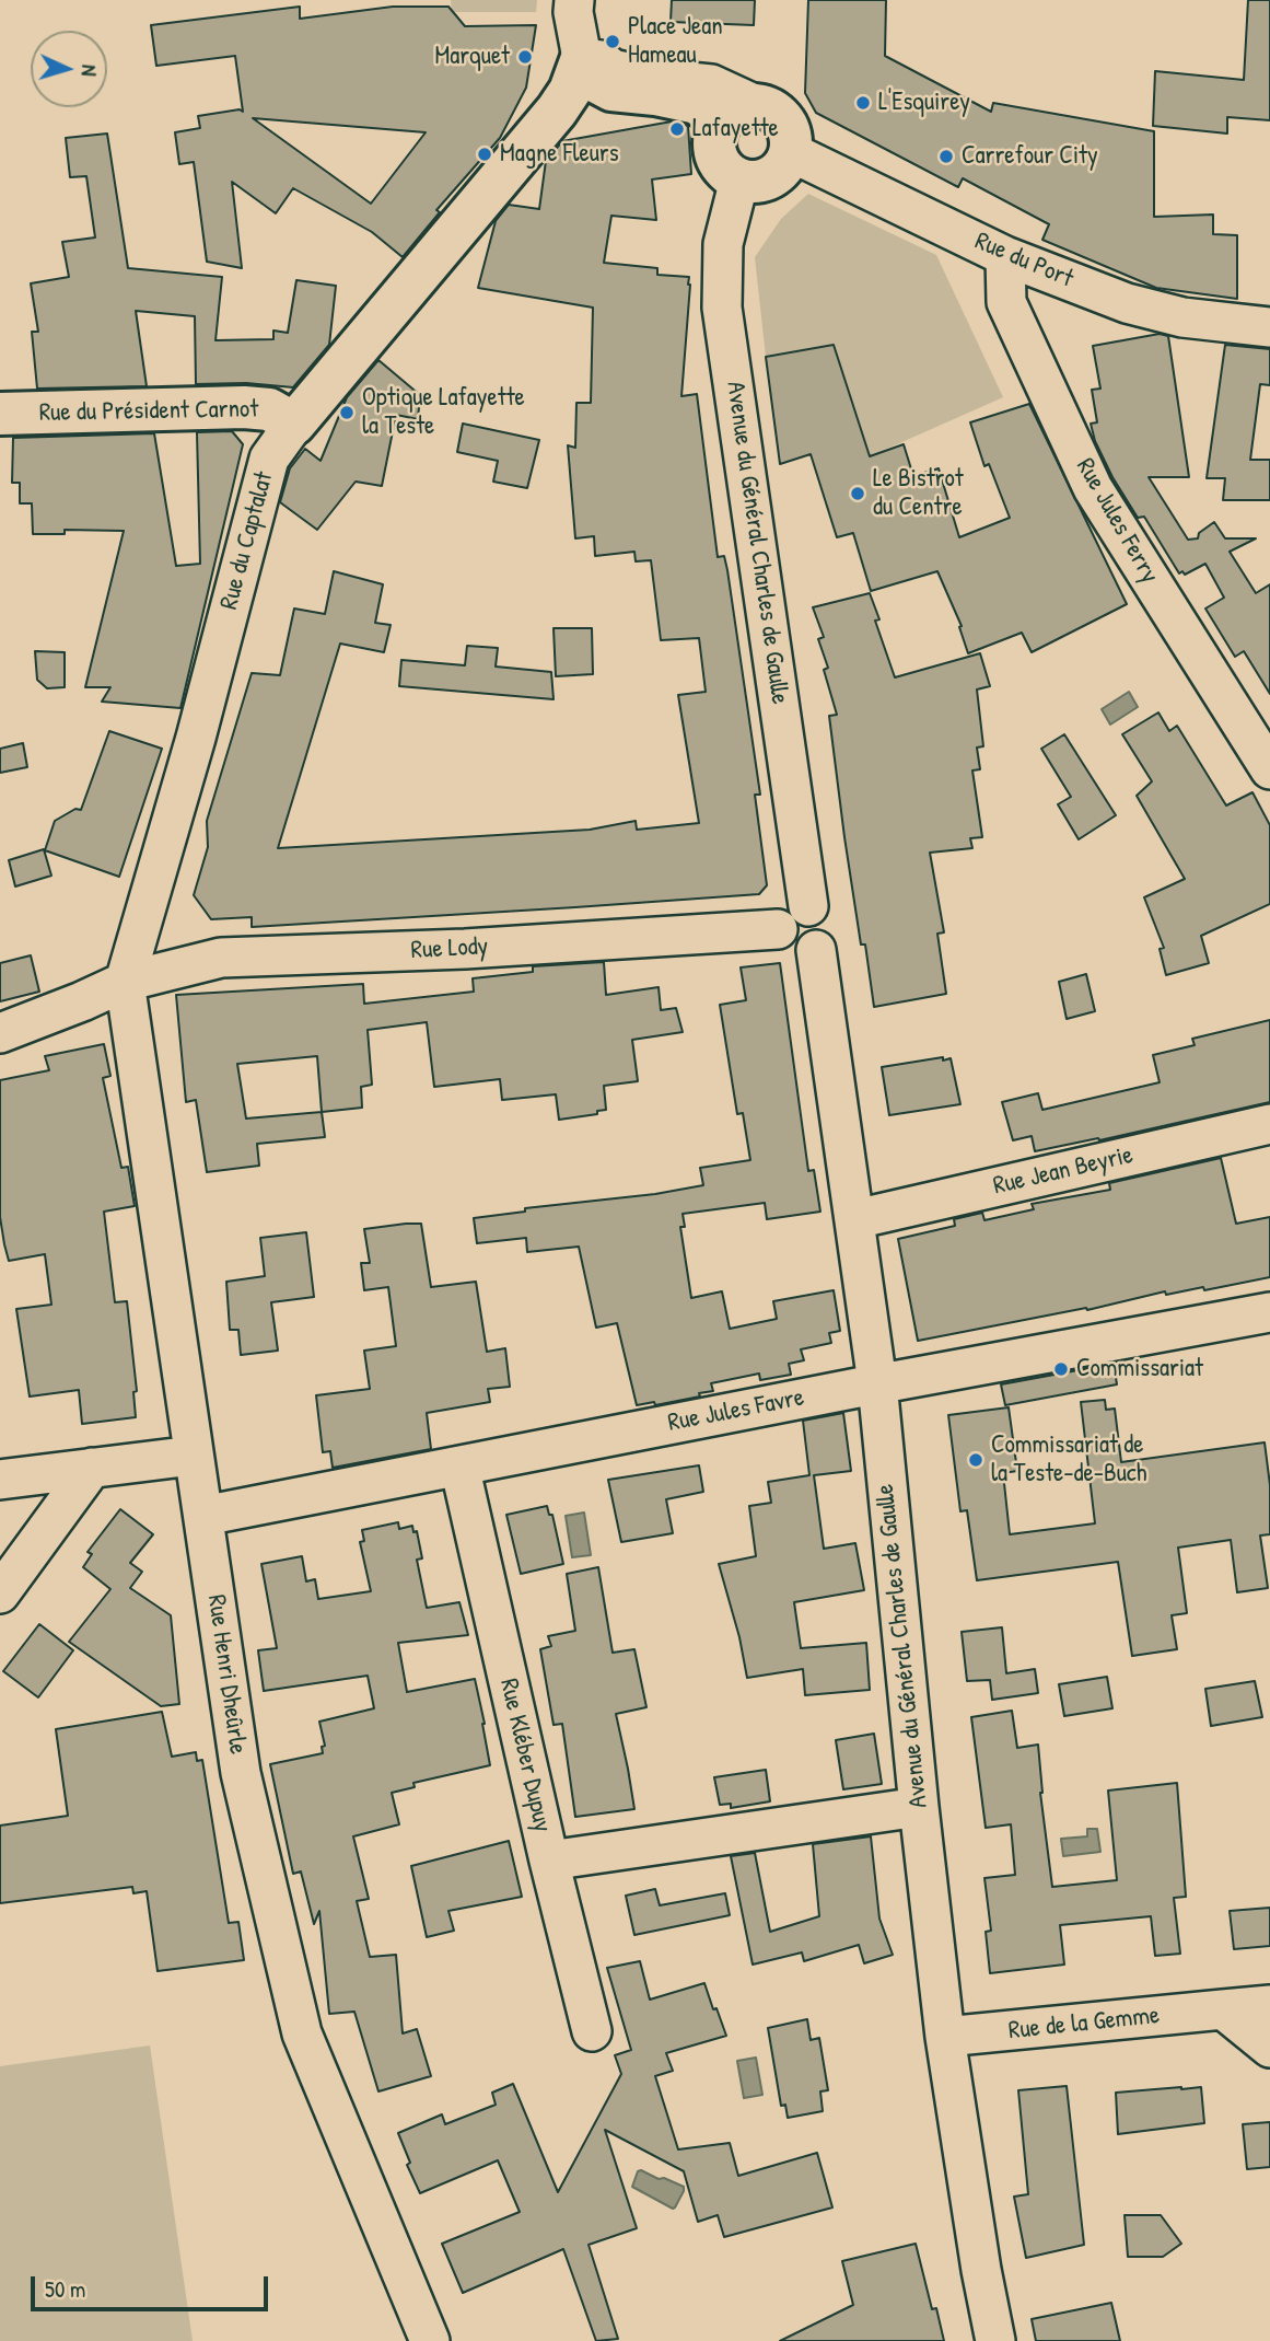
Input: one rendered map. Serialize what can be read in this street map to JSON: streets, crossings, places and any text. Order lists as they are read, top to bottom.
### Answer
{
  "streets": {
    "main road": ["Rue du Président Carnot", "Rue du Captalat"],
    "street": [
      "Rue du Port",
      "Rue Jules Ferry",
      "Avenue du Général Charles de Gaulle",
      "Rue Lody",
      "Rue Jean Beyrie",
      "Rue Jules Favre",
      "Rue Henri Dheûrle",
      "Rue Kléber Dupuy",
      "Rue de la Gemme"
    ]
  },
  "crossings": [
    ["Rue du Port", "Rue Jules Ferry"],
    ["Rue du Port", "Avenue du Général Charles de Gaulle"],
    ["Rue du Président Carnot", "Rue du Captalat"],
    ["Rue du Captalat", "Rue Lody"],
    ["Rue du Captalat", "Rue Henri Dheûrle"],
    ["Avenue du Général Charles de Gaulle", "Rue Lody"],
    ["Avenue du Général Charles de Gaulle", "Rue Jean Beyrie"],
    ["Avenue du Général Charles de Gaulle", "Rue Jules Favre"],
    ["Avenue du Général Charles de Gaulle", "Rue Kléber Dupuy"],
    ["Avenue du Général Charles de Gaulle", "Rue de la Gemme"],
    ["Rue Lody", "Rue Henri Dheûrle"],
    ["Rue Jules Favre", "Rue Henri Dheûrle"],
    ["Rue Jules Favre", "Rue Kléber Dupuy"]
  ],
  "places": [
    "Place Jean Hameau",
    "Marquet",
    "L'Esquirey",
    "Lafayette",
    "Magne Fleurs",
    "Carrefour City",
    "Optique Lafayette la Teste",
    "Le Bistrot du Centre",
    "Commissariat",
    "Commissariat de la Teste-de-Buch"
  ],
  "scale_bar": "50 m",
  "north": "right"
}
